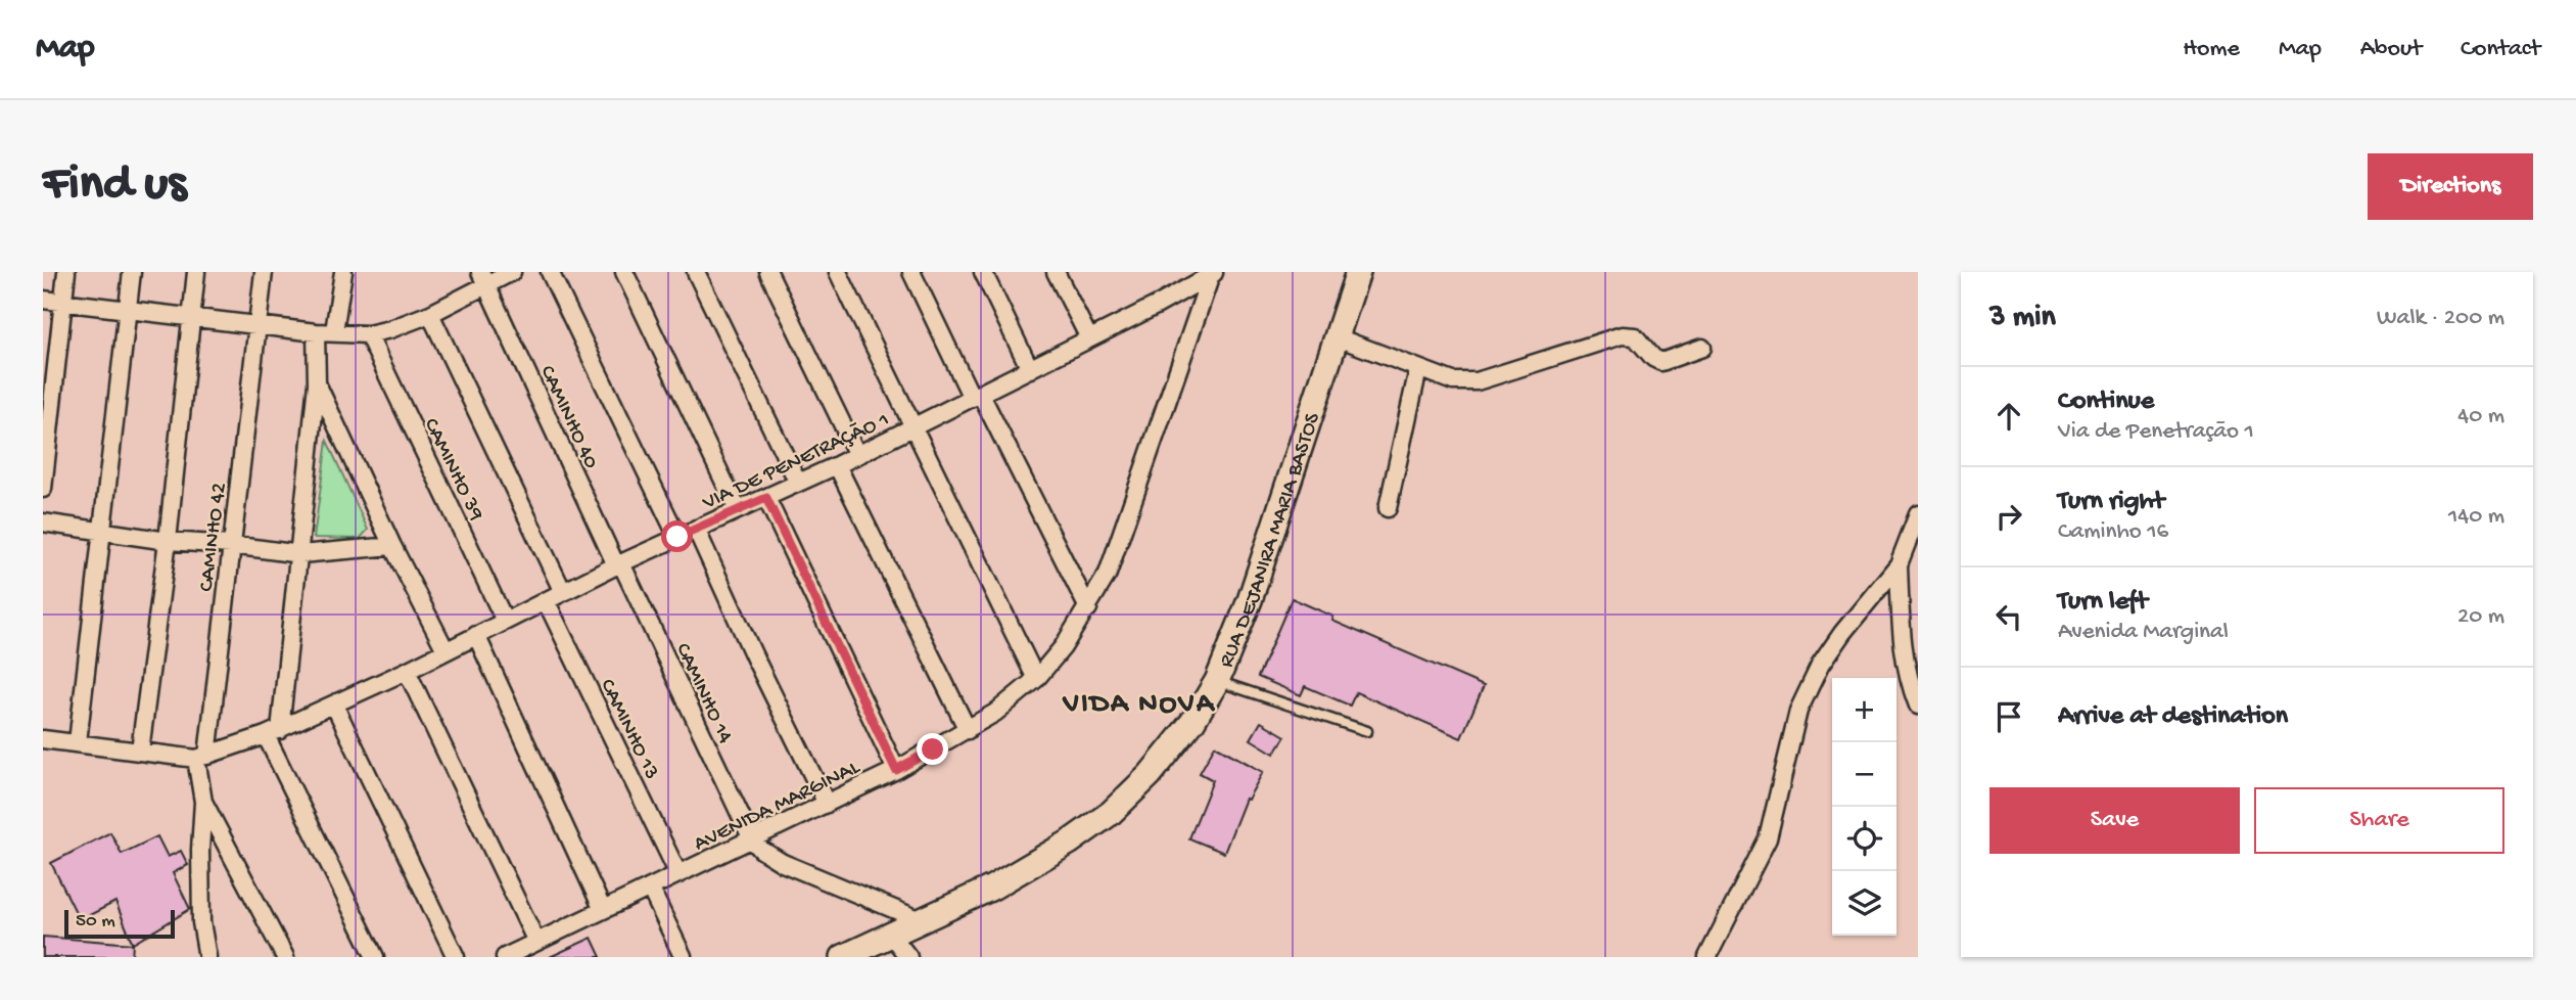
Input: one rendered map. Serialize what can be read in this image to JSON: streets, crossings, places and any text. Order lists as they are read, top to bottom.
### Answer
{
  "streets": {
    "main road": ["RUA DEJANIRA MARIA BASTOS"],
    "street": [
      "CAMINHO 40",
      "VIA DE PENETRAÇÃO 1",
      "CAMINHO 39",
      "CAMINHO 42",
      "CAMINHO 14",
      "CAMINHO 13",
      "AVENIDA MARGINAL"
    ]
  },
  "crossings": [
    ["CAMINHO 40", "VIA DE PENETRAÇÃO 1"],
    ["CAMINHO 40", "CAMINHO 14"],
    ["VIA DE PENETRAÇÃO 1", "CAMINHO 39"],
    ["VIA DE PENETRAÇÃO 1", "CAMINHO 42"],
    ["VIA DE PENETRAÇÃO 1", "CAMINHO 14"],
    ["VIA DE PENETRAÇÃO 1", "CAMINHO 13"],
    ["VIA DE PENETRAÇÃO 1", "AVENIDA MARGINAL"],
    ["CAMINHO 14", "AVENIDA MARGINAL"],
    ["CAMINHO 13", "AVENIDA MARGINAL"]
  ],
  "districts": ["VIDA NOVA"],
  "scale_bar": "50 m",
  "page": {
    "header": "Map",
    "nav": [
      "Home",
      "Map",
      "About",
      "Contact"
    ],
    "buttons": [
      "Directions",
      ["Save", "Share"]
    ],
    "title": "Find us",
    "heading": ["3 min", "Walk · 200 m"],
    "list": [
      ["Continue", "Via de Penetração 1", "40 m"],
      ["Turn right", "Caminho 16", "140 m"],
      ["Turn left", "Avenida Marginal", "20 m"],
      "Arrive at destination"
    ],
    "map_buttons": ["+", "−"],
    "scale": "50 m"
  }
}
